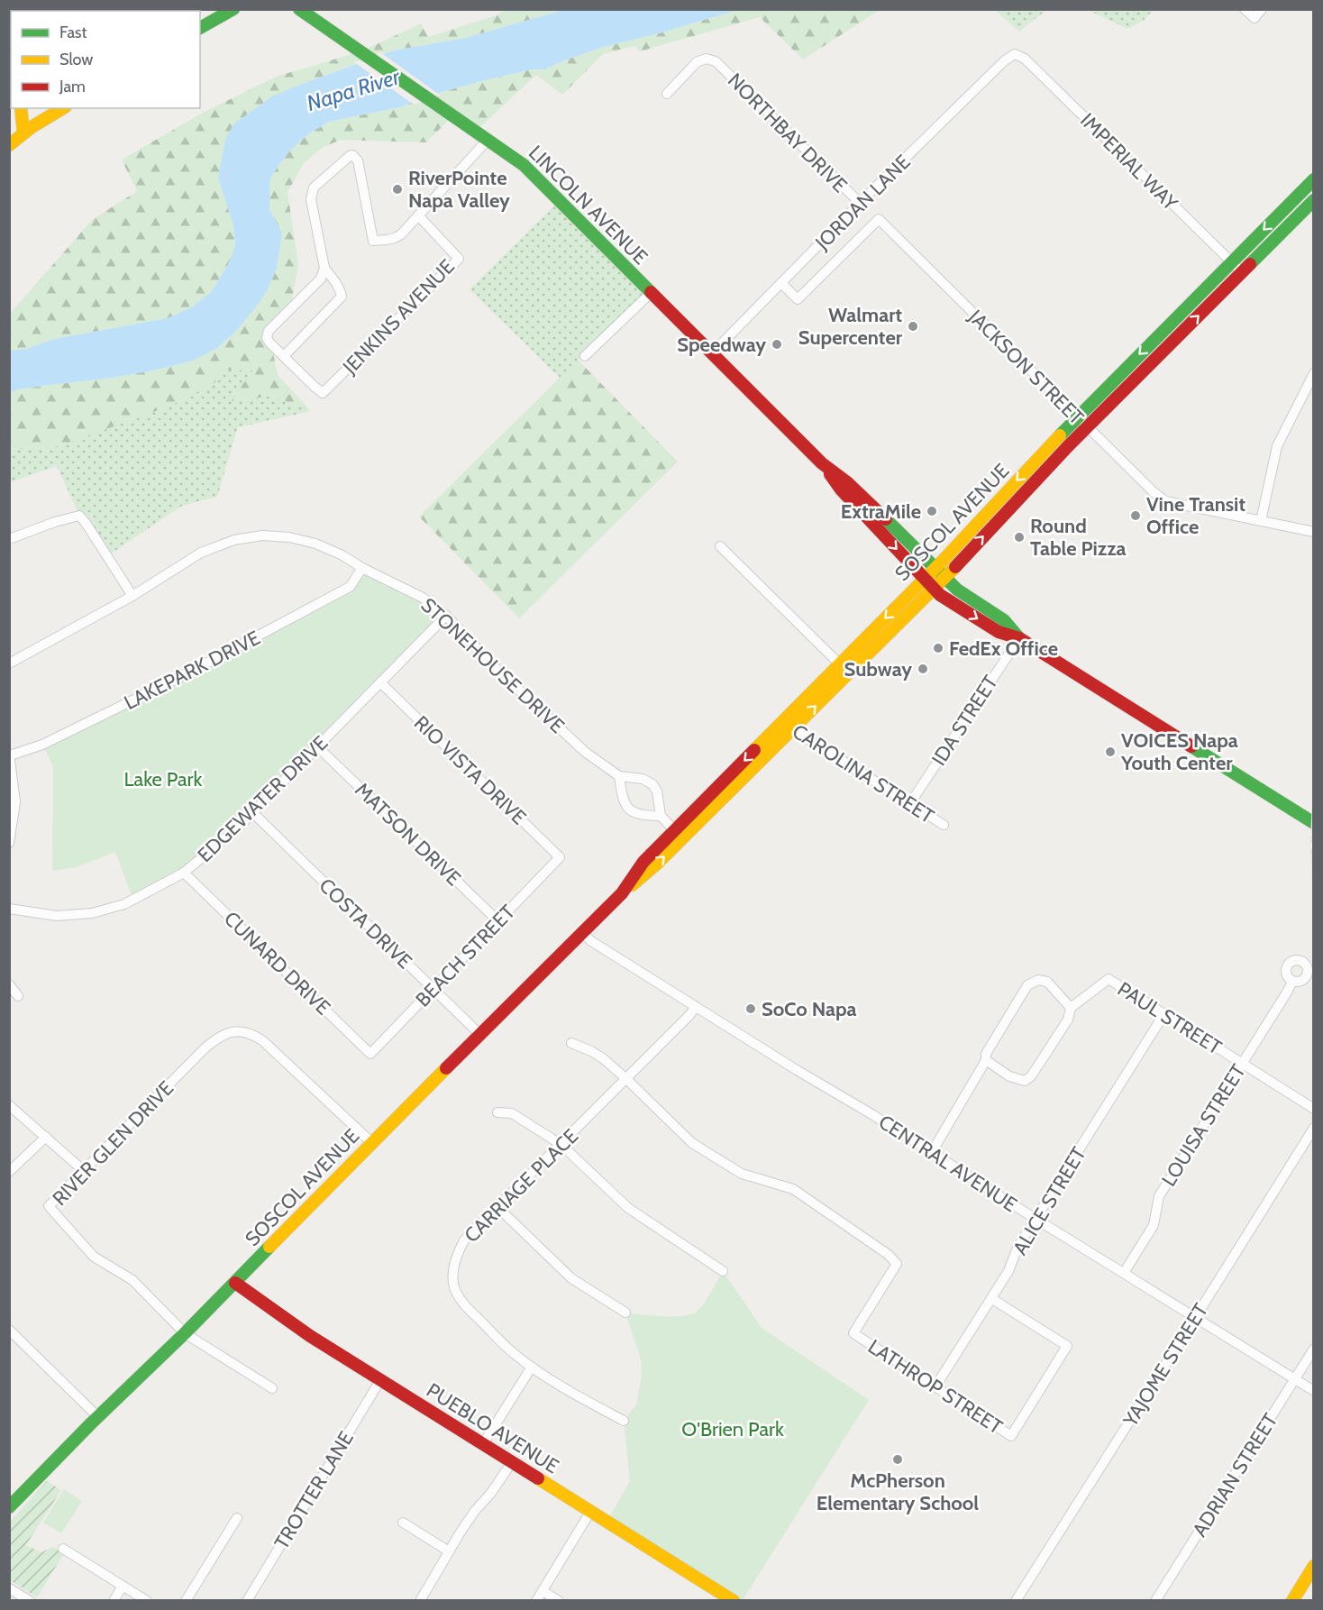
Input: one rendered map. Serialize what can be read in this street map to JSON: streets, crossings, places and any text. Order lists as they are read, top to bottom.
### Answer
{
  "streets": {
    "main road": ["LINCOLN AVENUE", "SOSCOL AVENUE", "PUEBLO AVENUE"],
    "street": [
      "NORTHBAY DRIVE",
      "IMPERIAL WAY",
      "JORDAN LANE",
      "JENKINS AVENUE",
      "JACKSON STREET",
      "STONEHOUSE DRIVE",
      "LAKEPARK DRIVE",
      "IDA STREET",
      "RIO VISTA DRIVE",
      "CAROLINA STREET",
      "EDGEWATER DRIVE",
      "MATSON DRIVE",
      "COSTA DRIVE",
      "BEACH STREET",
      "CUNARD DRIVE",
      "PAUL STREET",
      "LOUISA STREET",
      "RIVER GLEN DRIVE",
      "CENTRAL AVENUE",
      "CARRIAGE PLACE",
      "ALICE STREET",
      "YAJOME STREET",
      "LATHROP STREET",
      "ADRIAN STREET",
      "TROTTER LANE"
    ]
  },
  "crossings": [
    ["NORTHBAY DRIVE", "JORDAN LANE"],
    ["IMPERIAL WAY", "JORDAN LANE"],
    ["IMPERIAL WAY", "SOSCOL AVENUE"],
    ["JORDAN LANE", "LINCOLN AVENUE"],
    ["JORDAN LANE", "JACKSON STREET"],
    ["LINCOLN AVENUE", "SOSCOL AVENUE"],
    ["LINCOLN AVENUE", "IDA STREET"],
    ["JACKSON STREET", "SOSCOL AVENUE"],
    ["SOSCOL AVENUE", "CAROLINA STREET"],
    ["SOSCOL AVENUE", "COSTA DRIVE"],
    ["SOSCOL AVENUE", "RIVER GLEN DRIVE"],
    ["SOSCOL AVENUE", "CENTRAL AVENUE"],
    ["SOSCOL AVENUE", "PUEBLO AVENUE"],
    ["STONEHOUSE DRIVE", "LAKEPARK DRIVE"],
    ["STONEHOUSE DRIVE", "EDGEWATER DRIVE"],
    ["IDA STREET", "CAROLINA STREET"],
    ["RIO VISTA DRIVE", "EDGEWATER DRIVE"],
    ["RIO VISTA DRIVE", "BEACH STREET"],
    ["EDGEWATER DRIVE", "MATSON DRIVE"],
    ["EDGEWATER DRIVE", "COSTA DRIVE"],
    ["EDGEWATER DRIVE", "CUNARD DRIVE"],
    ["MATSON DRIVE", "BEACH STREET"],
    ["COSTA DRIVE", "BEACH STREET"],
    ["BEACH STREET", "CUNARD DRIVE"],
    ["PAUL STREET", "LOUISA STREET"],
    ["PAUL STREET", "ALICE STREET"],
    ["LOUISA STREET", "CENTRAL AVENUE"],
    ["CENTRAL AVENUE", "CARRIAGE PLACE"],
    ["CENTRAL AVENUE", "ALICE STREET"],
    ["CENTRAL AVENUE", "YAJOME STREET"],
    ["CENTRAL AVENUE", "ADRIAN STREET"],
    ["CARRIAGE PLACE", "LATHROP STREET"],
    ["ALICE STREET", "LATHROP STREET"],
    ["PUEBLO AVENUE", "TROTTER LANE"]
  ],
  "water": ["Napa River"],
  "parks": ["Lake Park", "O'Brien Park"],
  "places": [
    "RiverPointe Napa Valley",
    "Walmart Supercenter",
    "Speedway",
    "ExtraMile",
    "Vine Transit Office",
    "Round Table Pizza",
    "FedEx Office",
    "Subway",
    "VOICES Napa Youth Center",
    "SoCo Napa",
    "McPherson Elementary School"
  ],
  "legend": ["Fast", "Slow", "Jam"]
}
